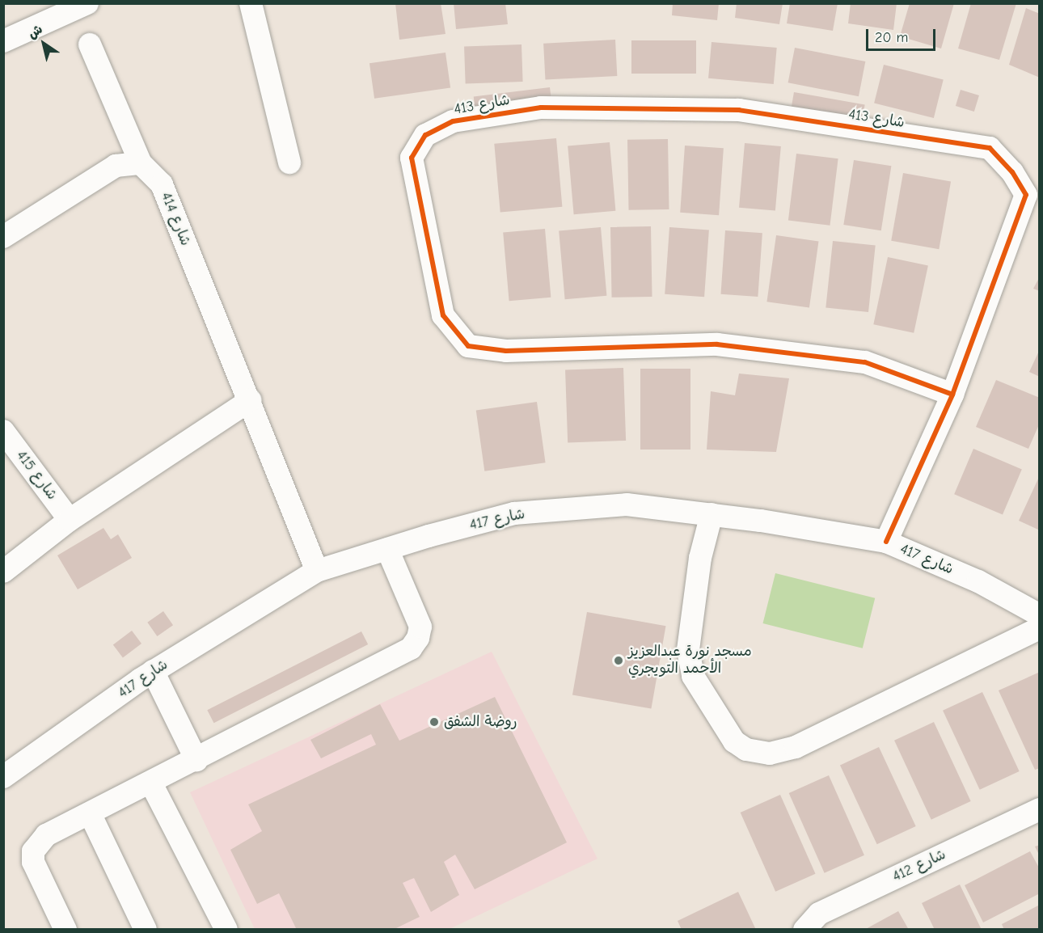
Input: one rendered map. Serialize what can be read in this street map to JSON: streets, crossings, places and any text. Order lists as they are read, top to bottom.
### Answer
{
  "streets": {
    "street": [
      "شارع 413",
      "شارع 414",
      "شارع 415",
      "شارع 417",
      "شارع 412"
    ]
  },
  "crossings": [
    ["شارع 413", "شارع 417"],
    ["شارع 414", "شارع 417"]
  ],
  "places": ["مسجد نورة عبدالعزيز الأحمد التويجري", "روضة الشفق"],
  "scale_bar": "20 m",
  "north": "top left"
}
